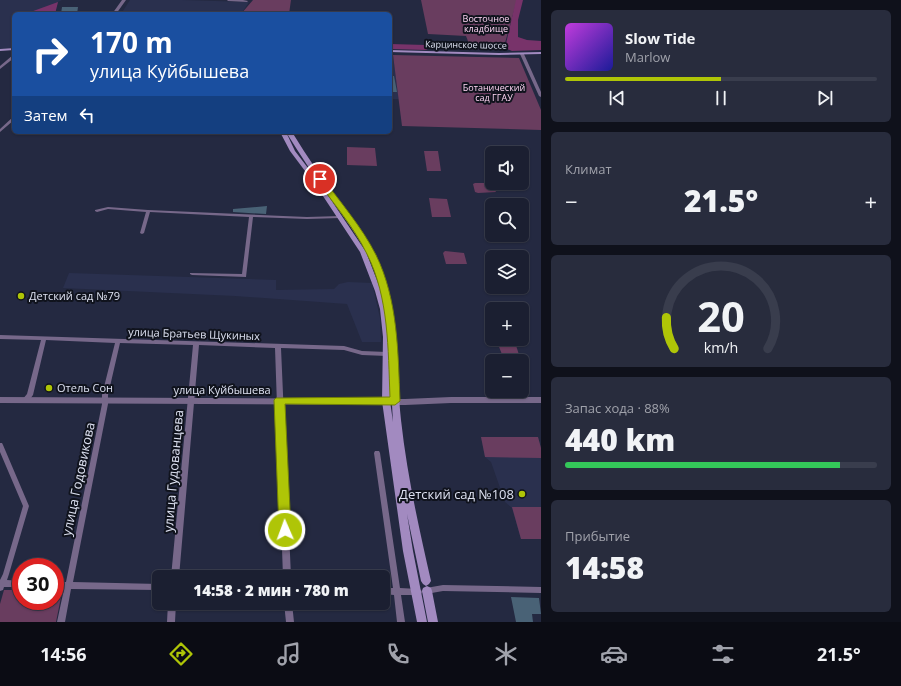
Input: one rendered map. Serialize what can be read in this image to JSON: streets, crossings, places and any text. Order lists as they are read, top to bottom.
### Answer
{
  "streets": {
    "main road": ["Карцинское шоссе"],
    "street": [
      "улица Братьев Щукиных",
      "улица Куйбышева",
      "улица Гудованцева",
      "улица Годовикова"
    ]
  },
  "crossings": [
    ["улица Братьев Щукиных", "улица Гудованцева"],
    ["улица Братьев Щукиных", "улица Годовикова"],
    ["улица Куйбышева", "улица Гудованцева"],
    ["улица Куйбышева", "улица Годовикова"]
  ],
  "parks": ["Восточное кладбище", "Ботанический сад ГГАУ"],
  "places": ["Детский сад №79", "Отель Сон", "Детский сад №108"],
  "page": {
    "turn": ["170 m", "улица Куйбышева"],
    "song": ["Slow Tide", "Marlow"],
    "then": "Затем",
    "tile": [
      "Климат",
      ["Запас хода · 88%", "440 km"],
      ["Прибытие", "14:58"]
    ],
    "map_buttons": ["+", "−"],
    "heat": ["−", "21.5°", "+"],
    "limit": "30",
    "trip": "14:58 · 2 мин · 780 m",
    "tabs": ["14:56", "21.5°"],
    "gauge": ["20", "km/h"]
  }
}
